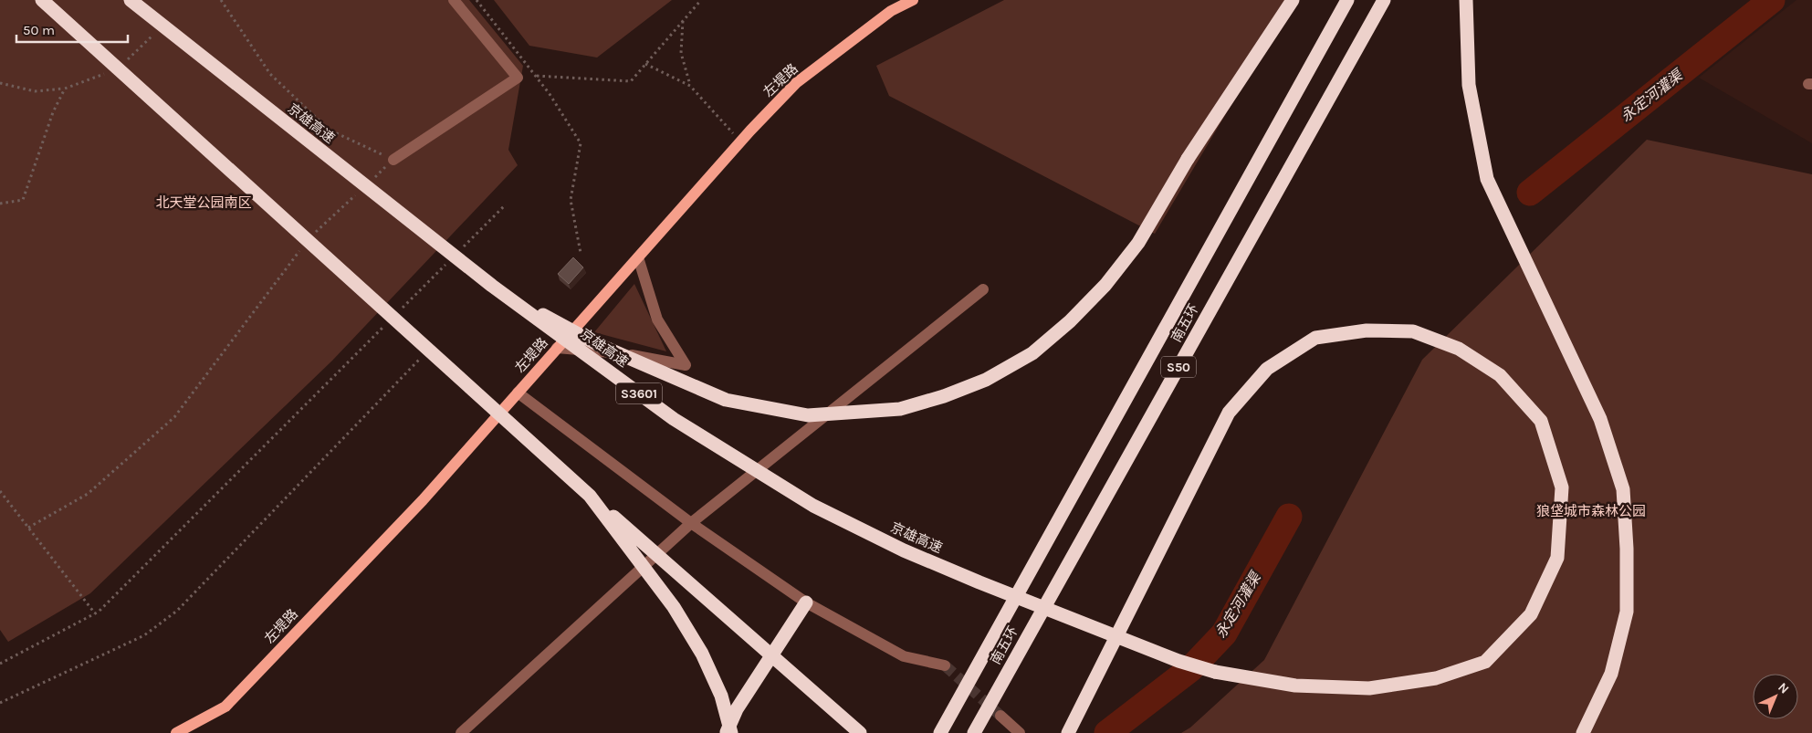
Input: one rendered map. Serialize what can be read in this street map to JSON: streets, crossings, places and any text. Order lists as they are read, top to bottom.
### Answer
{
  "streets": {
    "highway": [
      "京雄高速",
      "南五环",
      "S50",
      "S3601"
    ],
    "main road": ["左堤路"]
  },
  "water": ["永定河灌渠"],
  "parks": ["北天堂公园南区", "狼垡城市森林公园"],
  "scale_bar": "50 m",
  "north": "top right"
}
